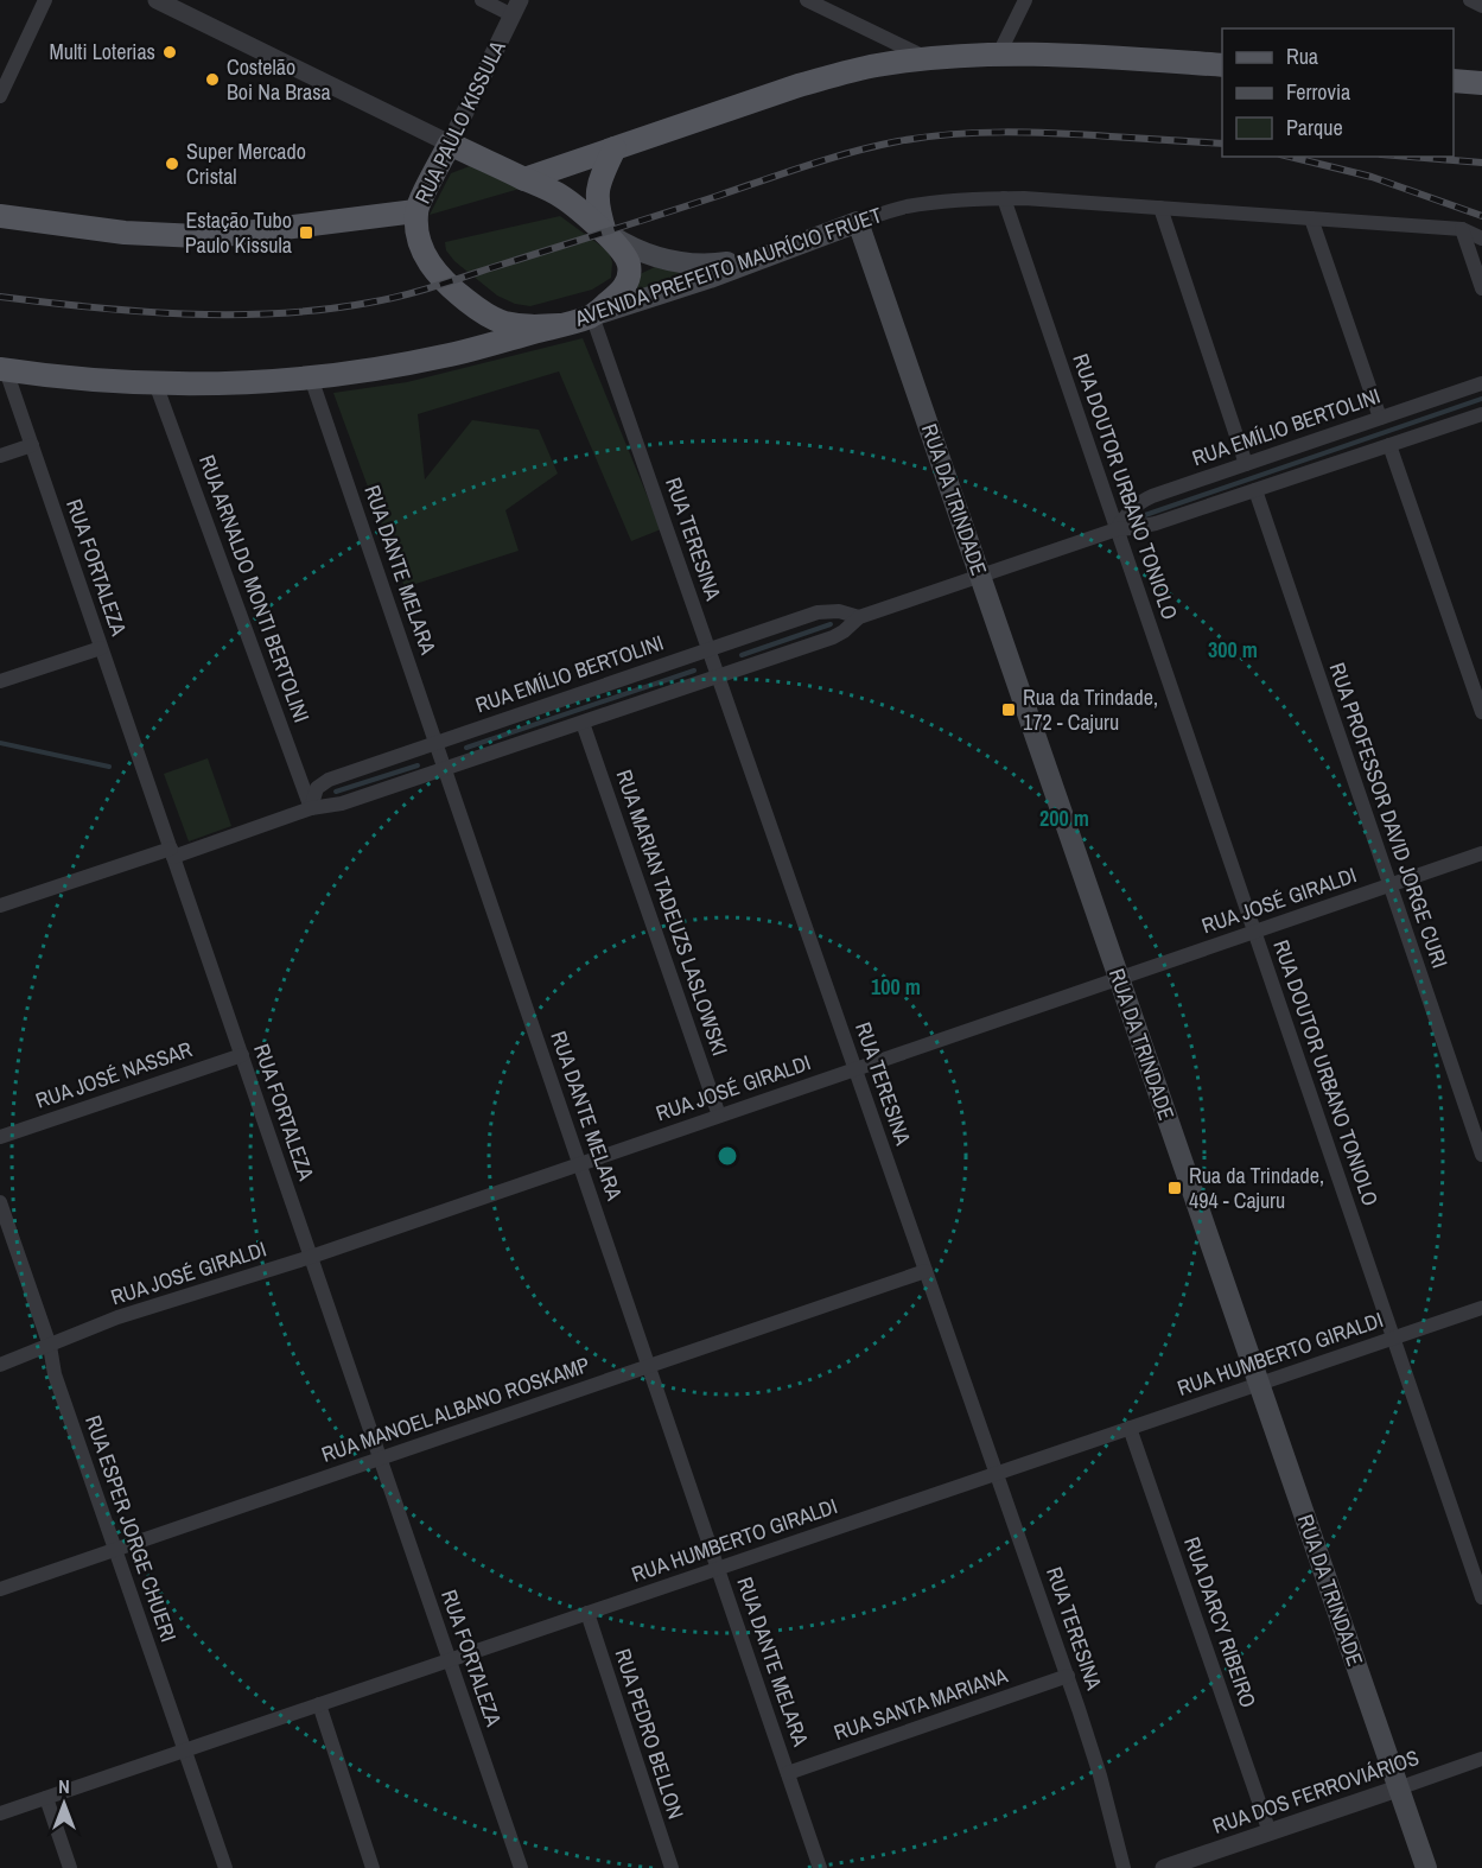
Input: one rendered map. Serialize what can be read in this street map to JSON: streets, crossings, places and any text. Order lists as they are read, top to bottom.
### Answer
{
  "streets": {
    "main road": ["RUA PAULO KISSULA", "AVENIDA PREFEITO MAURÍCIO FRUET", "RUA DA TRINDADE"],
    "street": [
      "RUA EMÍLIO BERTOLINI",
      "RUA DOUTOR URBANO TONIOLO",
      "RUA TERESINA",
      "RUA FORTALEZA",
      "RUA DANTE MELARA",
      "RUA ARNALDO MONTI BERTOLINI",
      "RUA PROFESSOR DAVID JORGE CURI",
      "RUA JOSÉ GIRALDI",
      "RUA MARIAN TADEUZS LASLOWSKI",
      "RUA JOSÉ NASSAR",
      "RUA HUMBERTO GIRALDI",
      "RUA MANOEL ALBANO ROSKAMP",
      "RUA ESPER JORGE CHUERI",
      "RUA DARCY RIBEIRO",
      "RUA SANTA MARIANA",
      "RUA PEDRO BELLON",
      "RUA DOS FERROVIÁRIOS"
    ]
  },
  "crossings": [
    ["RUA PAULO KISSULA", "AVENIDA PREFEITO MAURÍCIO FRUET"],
    ["AVENIDA PREFEITO MAURÍCIO FRUET", "RUA DOUTOR URBANO TONIOLO"],
    ["AVENIDA PREFEITO MAURÍCIO FRUET", "RUA DA TRINDADE"],
    ["AVENIDA PREFEITO MAURÍCIO FRUET", "RUA TERESINA"],
    ["AVENIDA PREFEITO MAURÍCIO FRUET", "RUA FORTALEZA"],
    ["AVENIDA PREFEITO MAURÍCIO FRUET", "RUA DANTE MELARA"],
    ["AVENIDA PREFEITO MAURÍCIO FRUET", "RUA ARNALDO MONTI BERTOLINI"],
    ["RUA EMÍLIO BERTOLINI", "RUA DOUTOR URBANO TONIOLO"],
    ["RUA EMÍLIO BERTOLINI", "RUA DA TRINDADE"],
    ["RUA EMÍLIO BERTOLINI", "RUA TERESINA"],
    ["RUA EMÍLIO BERTOLINI", "RUA FORTALEZA"],
    ["RUA EMÍLIO BERTOLINI", "RUA DANTE MELARA"],
    ["RUA EMÍLIO BERTOLINI", "RUA ARNALDO MONTI BERTOLINI"],
    ["RUA EMÍLIO BERTOLINI", "RUA PROFESSOR DAVID JORGE CURI"],
    ["RUA EMÍLIO BERTOLINI", "RUA MARIAN TADEUZS LASLOWSKI"],
    ["RUA DOUTOR URBANO TONIOLO", "RUA JOSÉ GIRALDI"],
    ["RUA DOUTOR URBANO TONIOLO", "RUA HUMBERTO GIRALDI"],
    ["RUA DA TRINDADE", "RUA JOSÉ GIRALDI"],
    ["RUA DA TRINDADE", "RUA HUMBERTO GIRALDI"],
    ["RUA DA TRINDADE", "RUA DOS FERROVIÁRIOS"],
    ["RUA TERESINA", "RUA JOSÉ GIRALDI"],
    ["RUA TERESINA", "RUA HUMBERTO GIRALDI"],
    ["RUA TERESINA", "RUA MANOEL ALBANO ROSKAMP"],
    ["RUA TERESINA", "RUA SANTA MARIANA"],
    ["RUA FORTALEZA", "RUA JOSÉ GIRALDI"],
    ["RUA FORTALEZA", "RUA JOSÉ NASSAR"],
    ["RUA FORTALEZA", "RUA HUMBERTO GIRALDI"],
    ["RUA FORTALEZA", "RUA MANOEL ALBANO ROSKAMP"],
    ["RUA DANTE MELARA", "RUA JOSÉ GIRALDI"],
    ["RUA DANTE MELARA", "RUA HUMBERTO GIRALDI"],
    ["RUA DANTE MELARA", "RUA MANOEL ALBANO ROSKAMP"],
    ["RUA DANTE MELARA", "RUA SANTA MARIANA"],
    ["RUA PROFESSOR DAVID JORGE CURI", "RUA JOSÉ GIRALDI"],
    ["RUA JOSÉ GIRALDI", "RUA MARIAN TADEUZS LASLOWSKI"],
    ["RUA JOSÉ GIRALDI", "RUA ESPER JORGE CHUERI"],
    ["RUA HUMBERTO GIRALDI", "RUA ESPER JORGE CHUERI"],
    ["RUA HUMBERTO GIRALDI", "RUA DARCY RIBEIRO"],
    ["RUA HUMBERTO GIRALDI", "RUA PEDRO BELLON"],
    ["RUA MANOEL ALBANO ROSKAMP", "RUA ESPER JORGE CHUERI"],
    ["RUA DARCY RIBEIRO", "RUA DOS FERROVIÁRIOS"]
  ],
  "places": {
    "other": ["Multi Loterias", "Costelão Boi Na Brasa", "Super Mercado Cristal"],
    "transit": ["Estação Tubo Paulo Kissula", "Rua da Trindade, 172 - Cajuru", "Rua da Trindade, 494 - Cajuru"]
  },
  "legend": ["Rua", "Ferrovia", "Parque"],
  "north": "top",
  "rings": ["300 m", "200 m", "100 m"]
}
